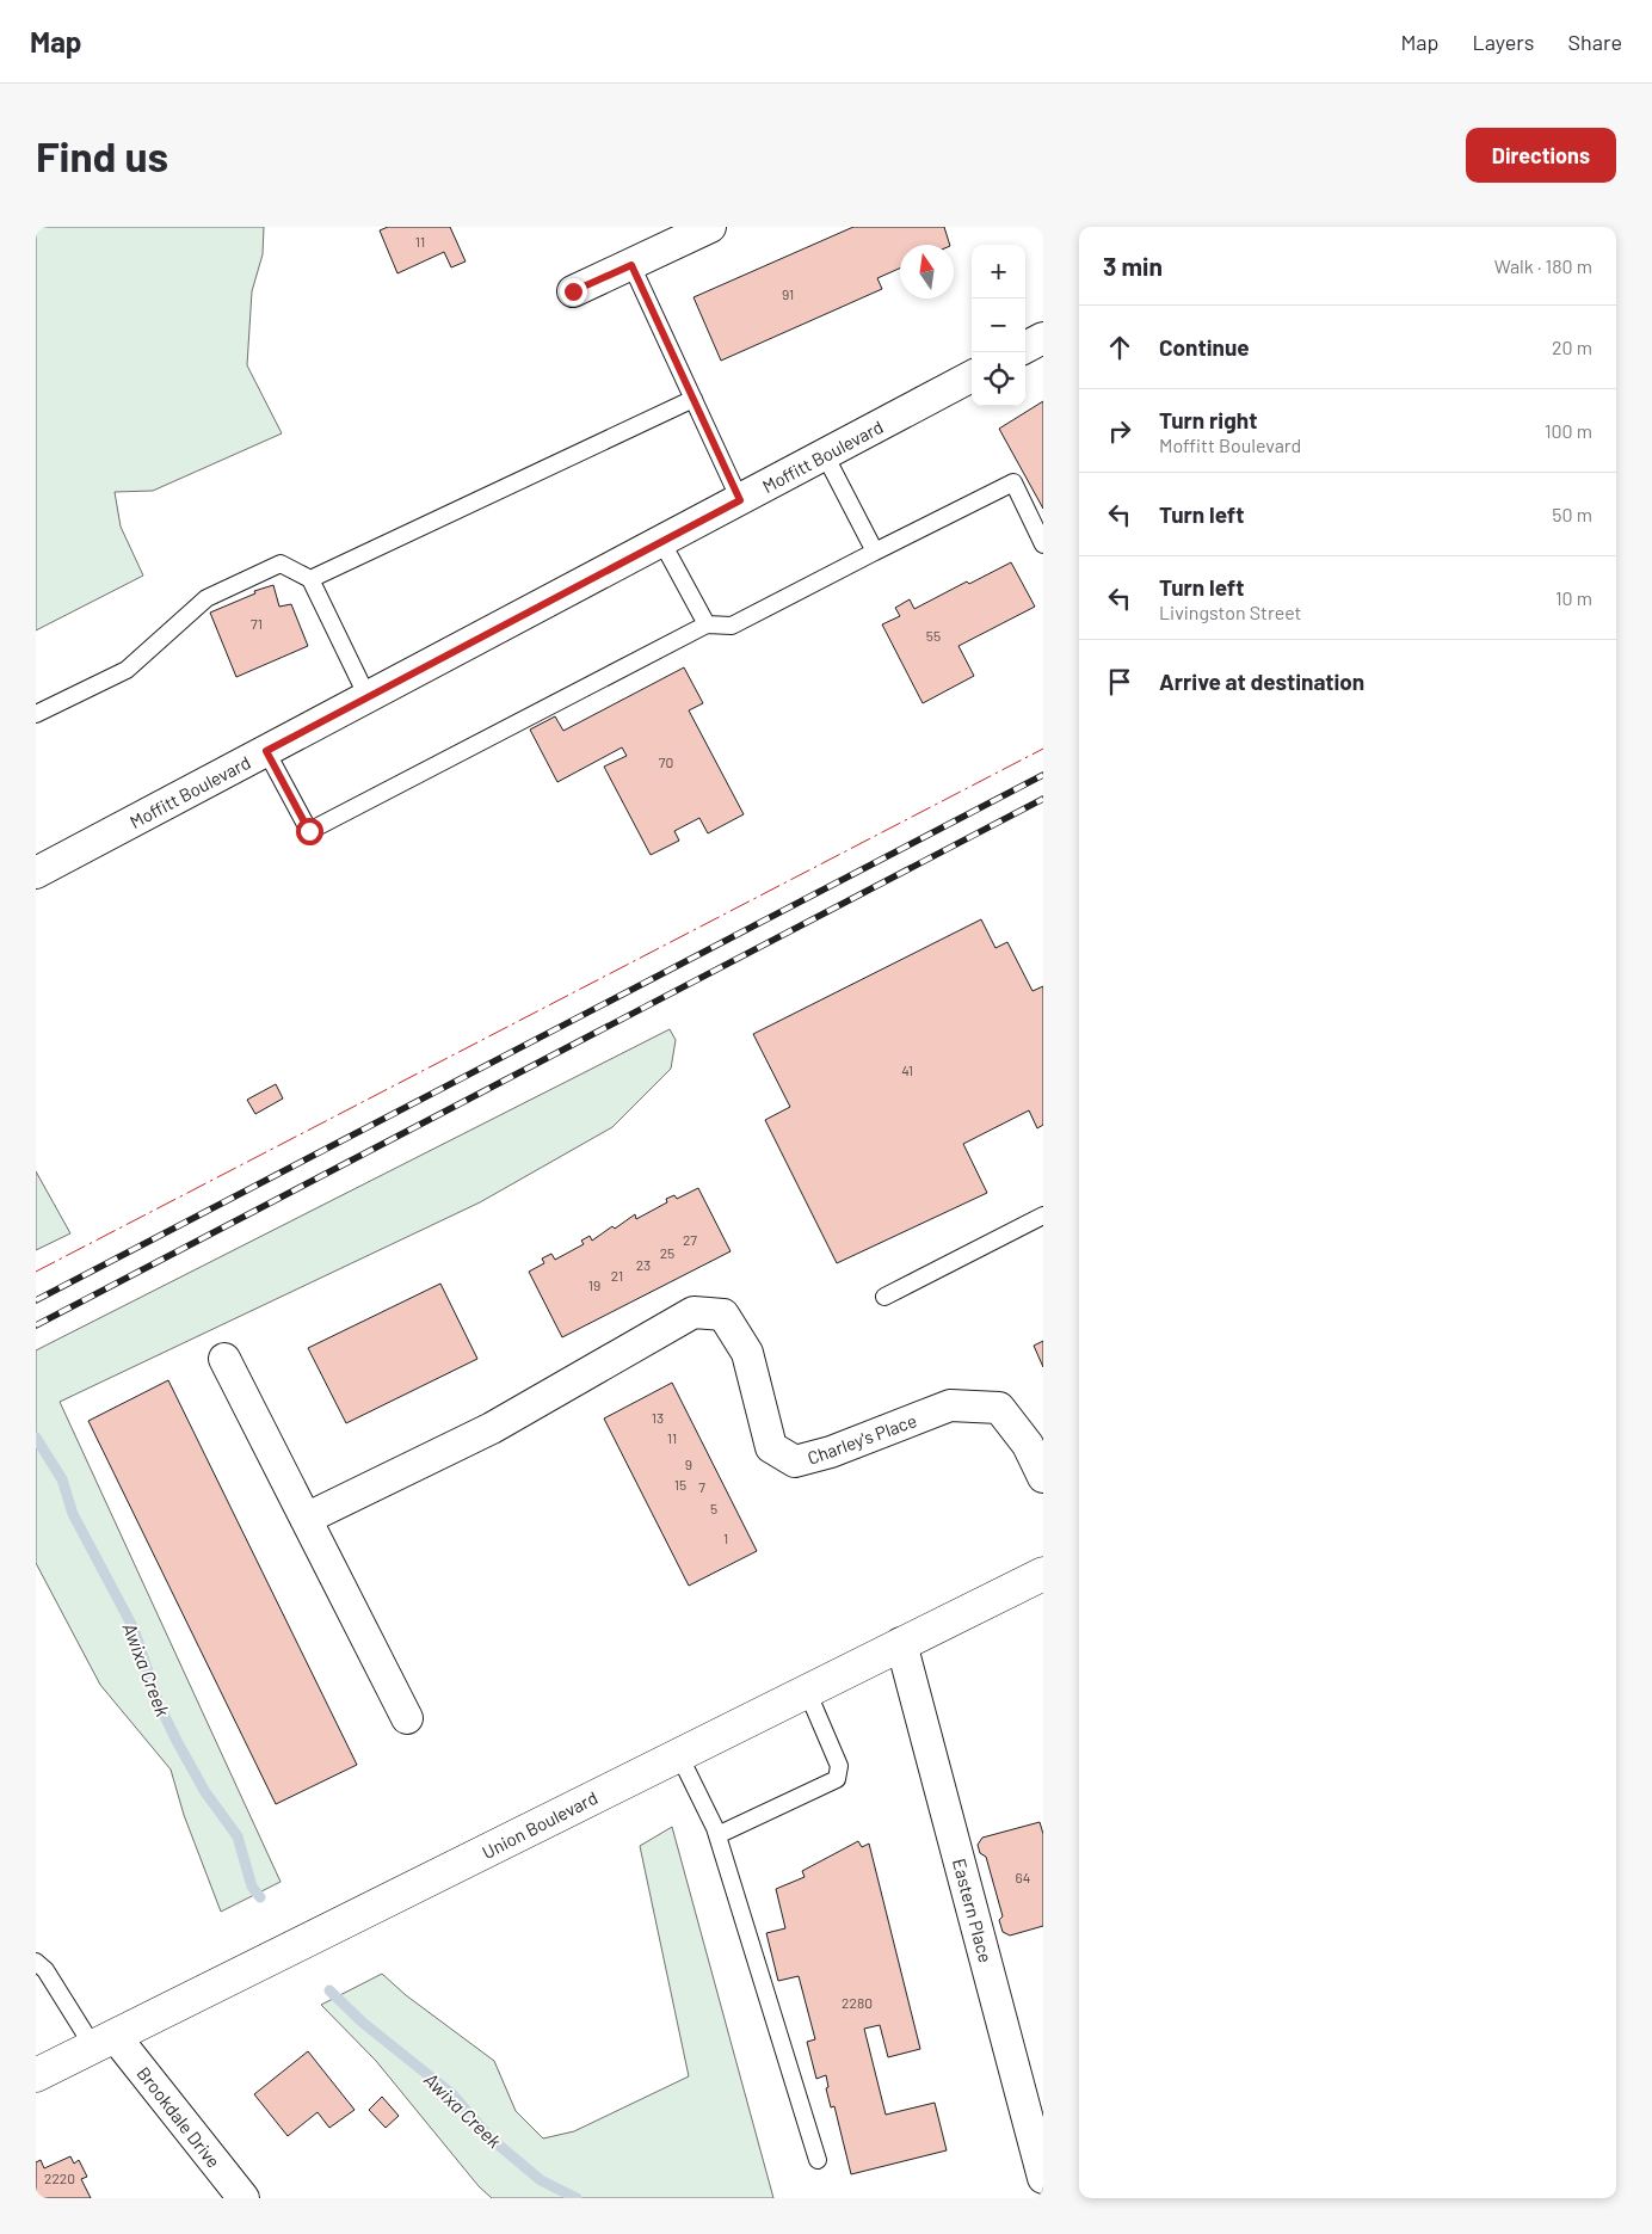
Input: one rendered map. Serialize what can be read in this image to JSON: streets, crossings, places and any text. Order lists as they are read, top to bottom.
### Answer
{
  "streets": {
    "main road": ["Union Boulevard"],
    "street": [
      "Moffitt Boulevard",
      "Charley's Place",
      "Eastern Place",
      "Brookdale Drive"
    ]
  },
  "crossings": [
    ["Union Boulevard", "Eastern Place"],
    ["Union Boulevard", "Brookdale Drive"]
  ],
  "water": ["Awixa Creek"],
  "house_numbers": [
    "11",
    "91",
    "71",
    "55",
    "70",
    "41",
    "27",
    "25",
    "23",
    "21",
    "19",
    "13",
    "11",
    "9",
    "15",
    "7",
    "5",
    "1",
    "64",
    "2280",
    "2220"
  ],
  "north": "top",
  "page": {
    "header": "Map",
    "nav": ["Map", "Layers", "Share"],
    "buttons": "Directions",
    "title": "Find us",
    "heading": ["3 min", "Walk · 180 m"],
    "map_buttons": ["+", "−"],
    "list": [
      ["Continue", "20 m"],
      ["Turn right", "Moffitt Boulevard", "100 m"],
      ["Turn left", "50 m"],
      ["Turn left", "Livingston Street", "10 m"],
      "Arrive at destination"
    ]
  }
}
